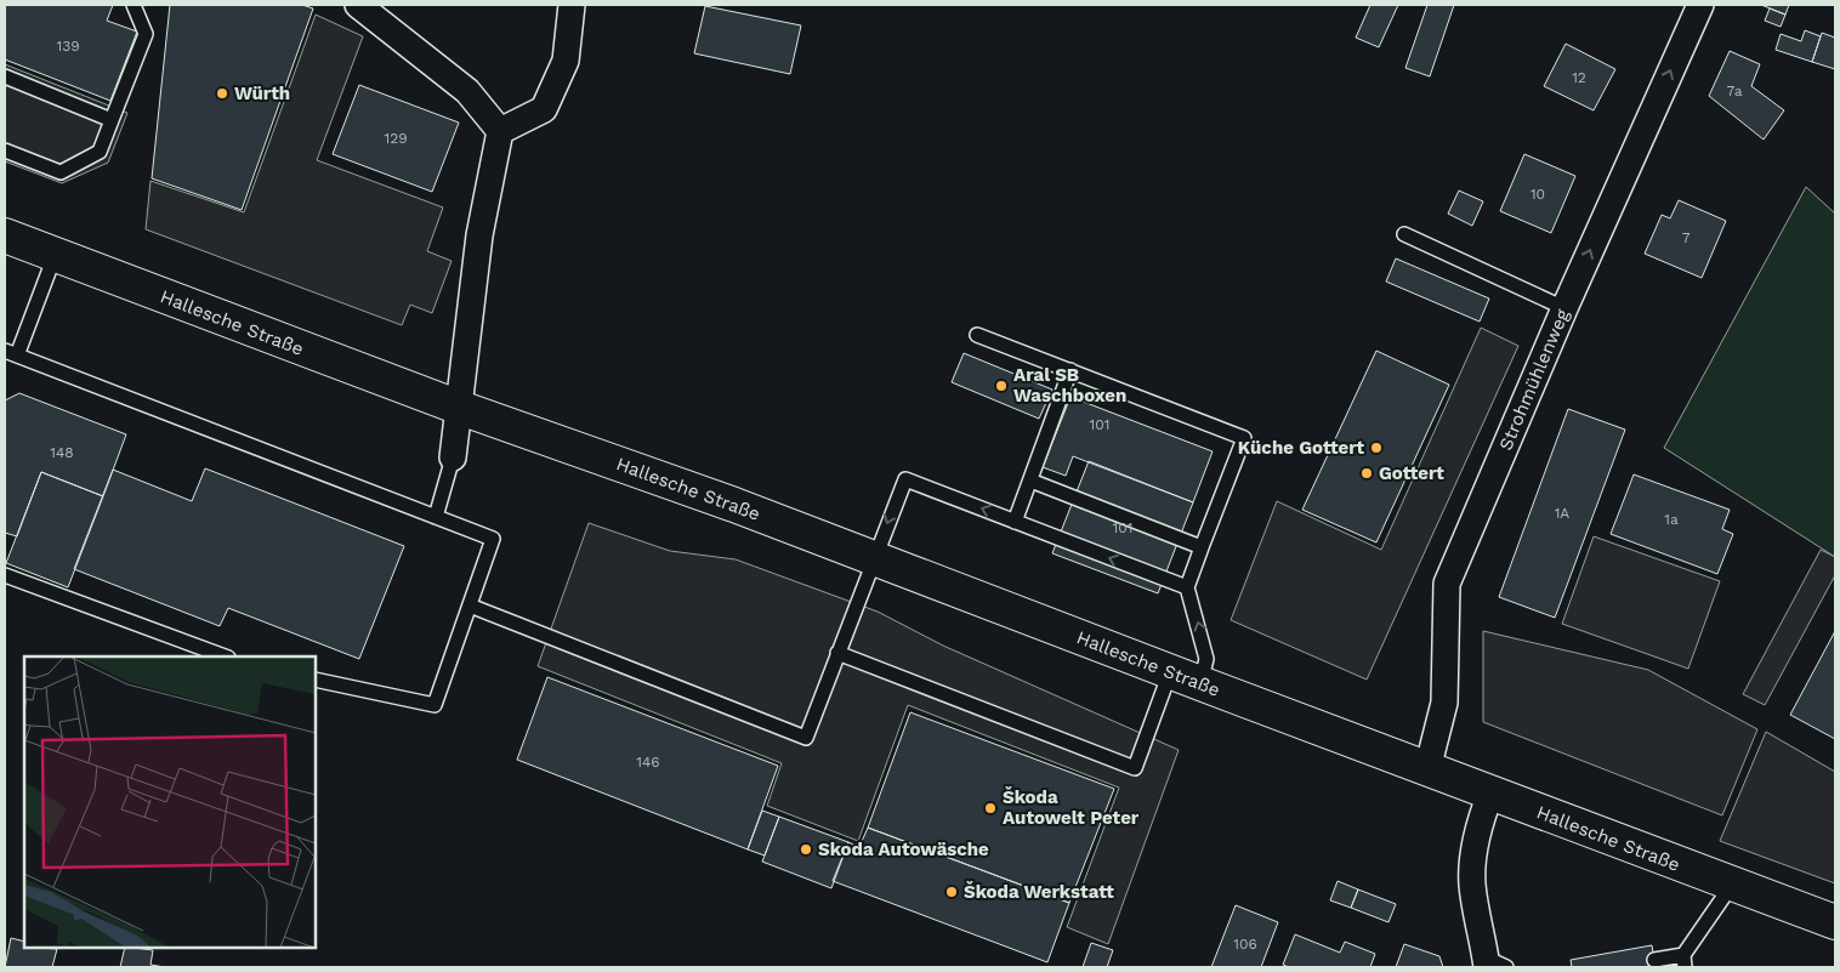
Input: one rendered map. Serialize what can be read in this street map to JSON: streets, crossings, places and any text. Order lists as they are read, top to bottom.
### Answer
{
  "streets": {
    "main road": ["Hallesche Straße"],
    "street": ["Strohmühlenweg"]
  },
  "crossings": [
    ["Hallesche Straße", "Strohmühlenweg"]
  ],
  "one_way": ["Strohmühlenweg"],
  "places": [
    "Würth",
    "Aral SB Waschboxen",
    "Küche Gottert",
    "Gottert",
    "Škoda Autowelt Peter",
    "Skoda Autowäsche",
    "Škoda Werkstatt"
  ],
  "house_numbers": [
    "139",
    "12",
    "7a",
    "129",
    "10",
    "7",
    "101",
    "148",
    "1A",
    "1a",
    "101",
    "146",
    "106"
  ]
}
